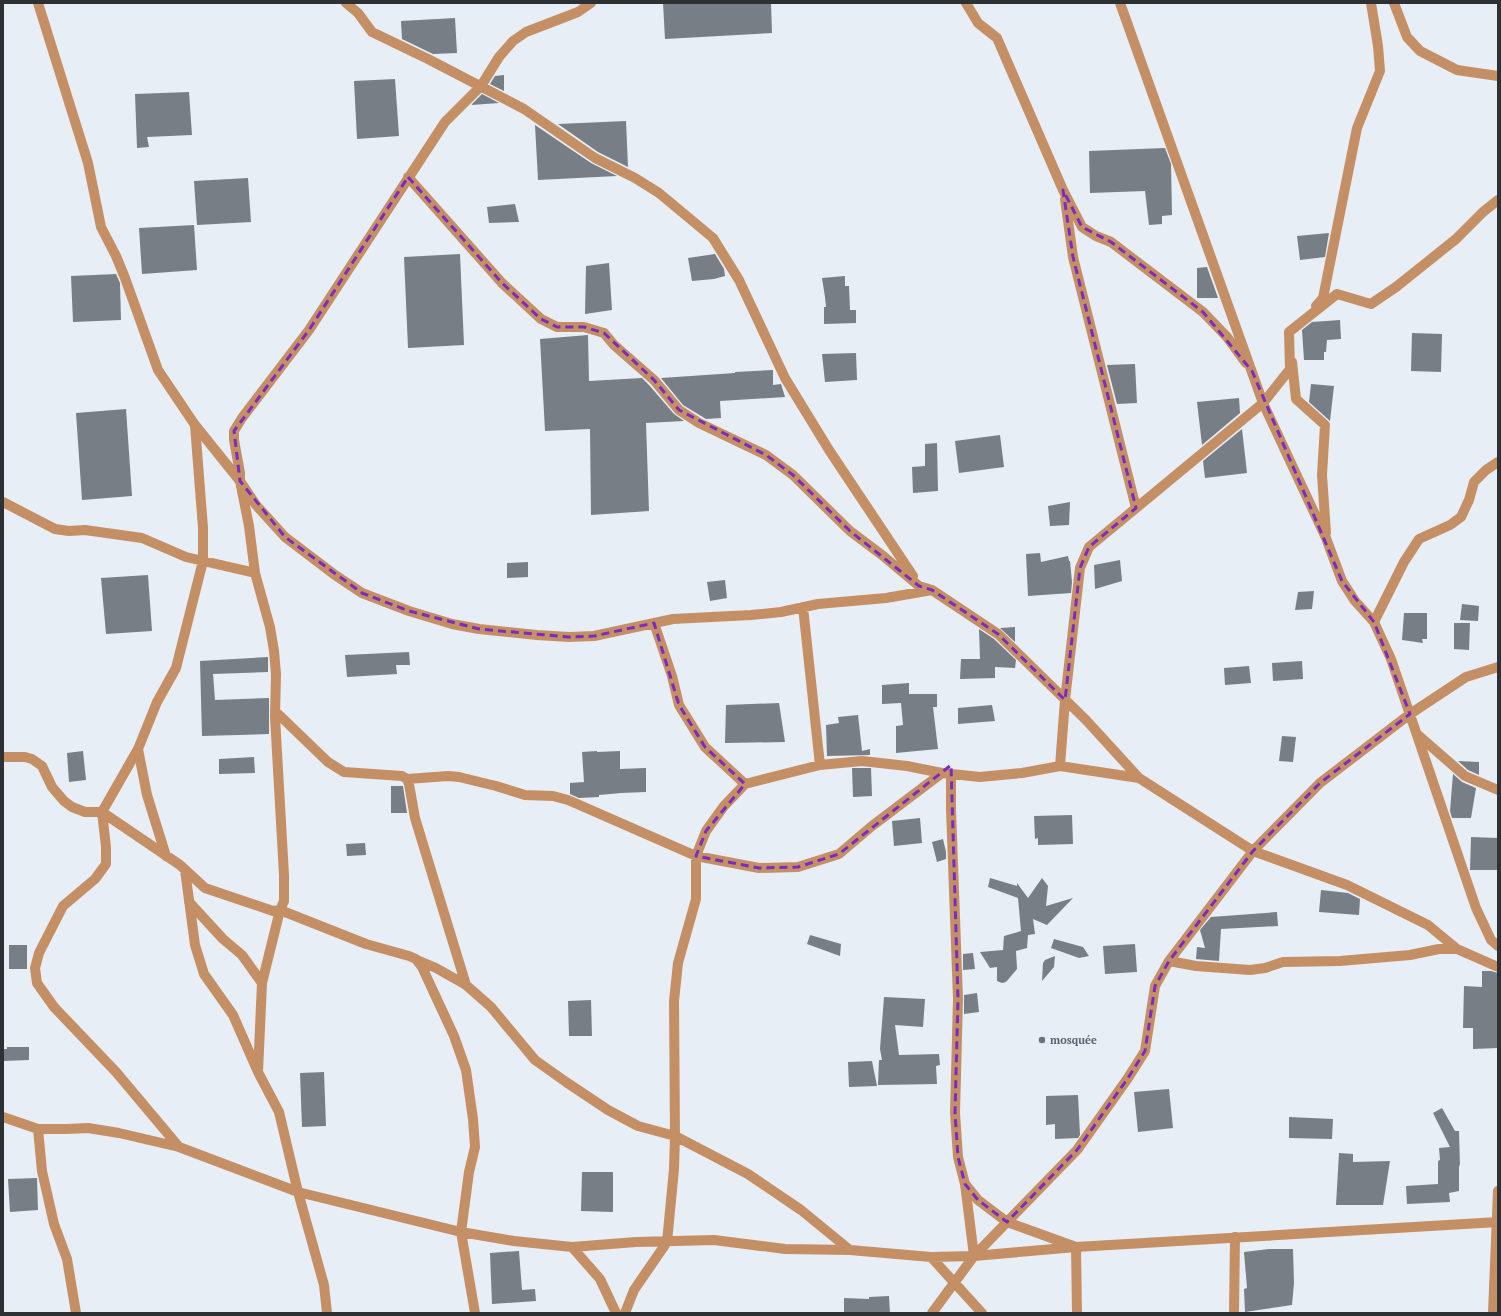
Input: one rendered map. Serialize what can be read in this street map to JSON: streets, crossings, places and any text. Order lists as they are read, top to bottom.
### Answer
{
  "places": ["mosquée"]
}
